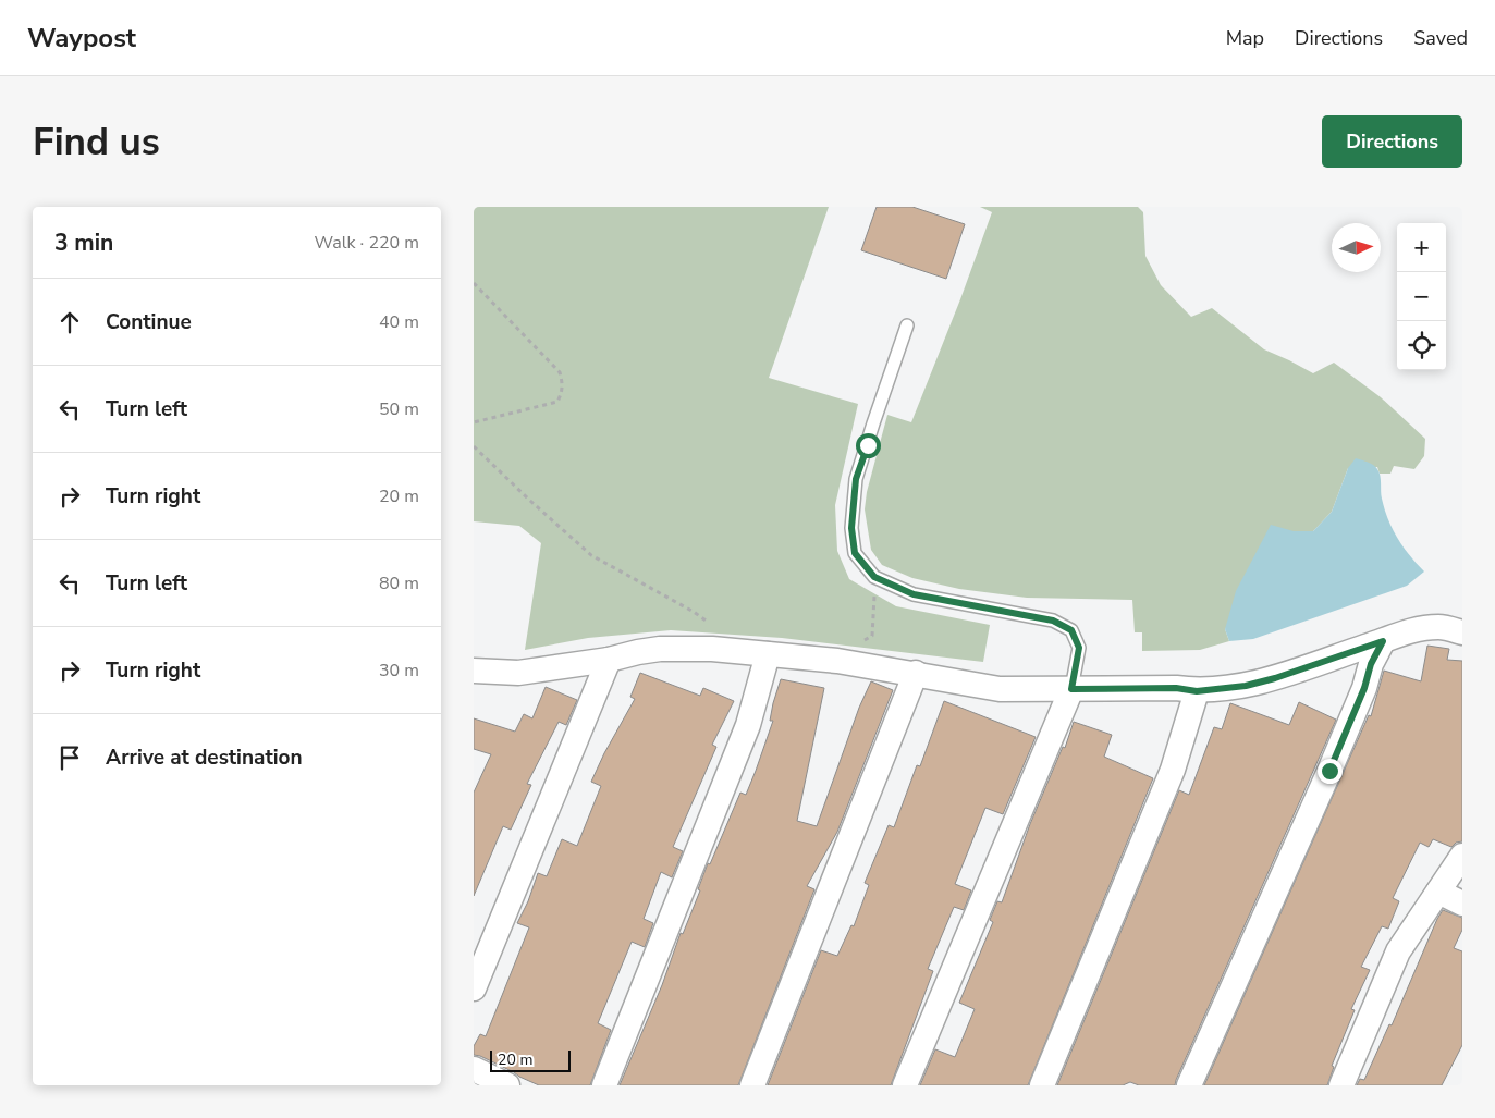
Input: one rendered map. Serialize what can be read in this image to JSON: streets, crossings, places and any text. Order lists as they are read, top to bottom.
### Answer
{
  "scale_bar": "20 m",
  "north": "right",
  "page": {
    "header": "Waypost",
    "nav": ["Map", "Directions", "Saved"],
    "buttons": "Directions",
    "title": "Find us",
    "heading": ["3 min", "Walk · 220 m"],
    "map_buttons": ["+", "−"],
    "list": [
      ["Continue", "40 m"],
      ["Turn left", "50 m"],
      ["Turn right", "20 m"],
      ["Turn left", "80 m"],
      ["Turn right", "30 m"],
      "Arrive at destination"
    ],
    "scale": "20 m"
  }
}
